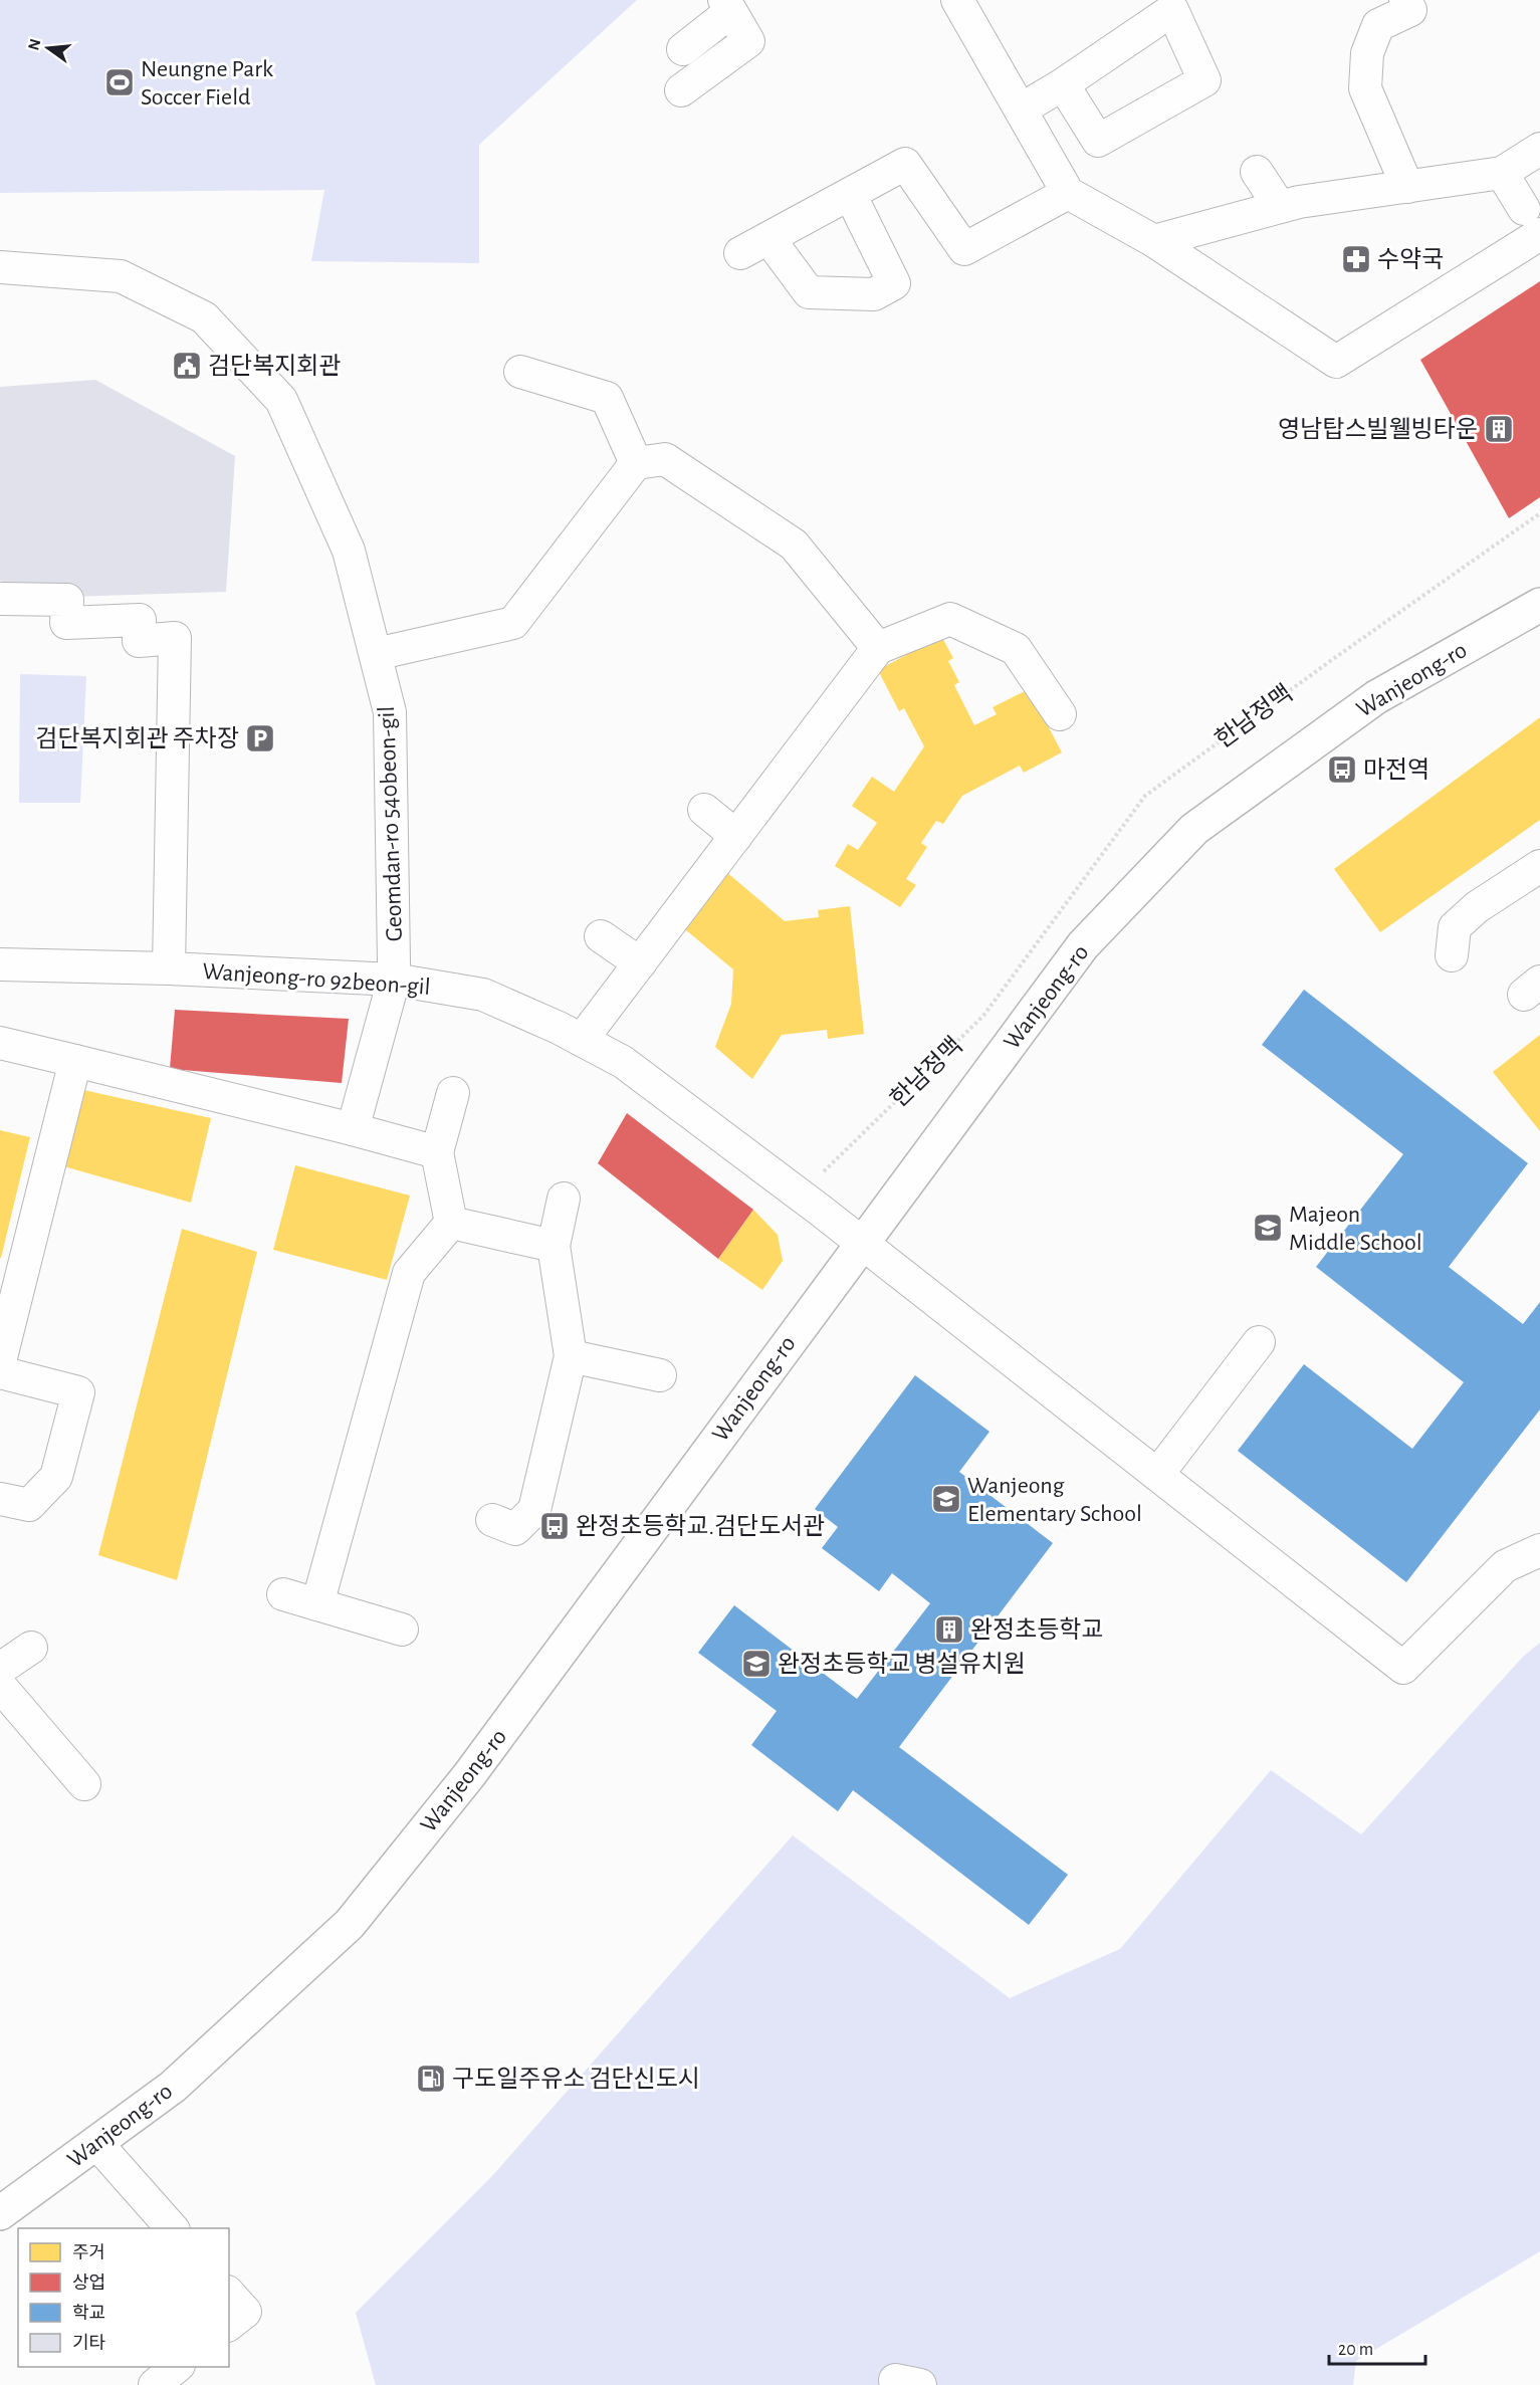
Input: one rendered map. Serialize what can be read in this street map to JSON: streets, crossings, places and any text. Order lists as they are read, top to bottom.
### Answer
{
  "streets": {
    "main road": ["Wanjeong-ro"],
    "street": ["Geomdan-ro 540beon-gil", "Wanjeong-ro 92beon-gil"],
    "path": ["한남정맥"]
  },
  "crossings": [
    ["Wanjeong-ro", "Wanjeong-ro 92beon-gil"],
    ["Geomdan-ro 540beon-gil", "Wanjeong-ro 92beon-gil"]
  ],
  "places": {
    "sports": ["Neungne Park Soccer Field"],
    "pharmacy": ["수약국"],
    "public building": ["검단복지회관"],
    "building": ["영남탑스빌웰빙타운", "완정초등학교"],
    "parking": ["검단복지회관 주차장"],
    "bus stop": ["마전역", "완정초등학교.검단도서관"],
    "school or university": ["Majeon Middle School", "Wanjeong Elementary School", "완정초등학교 병설유치원"],
    "fuel station": ["구도일주유소 검단신도시"]
  },
  "legend": [
    "주거",
    "상업",
    "학교",
    "기타"
  ],
  "scale_bar": "20 m",
  "north": "left"
}
